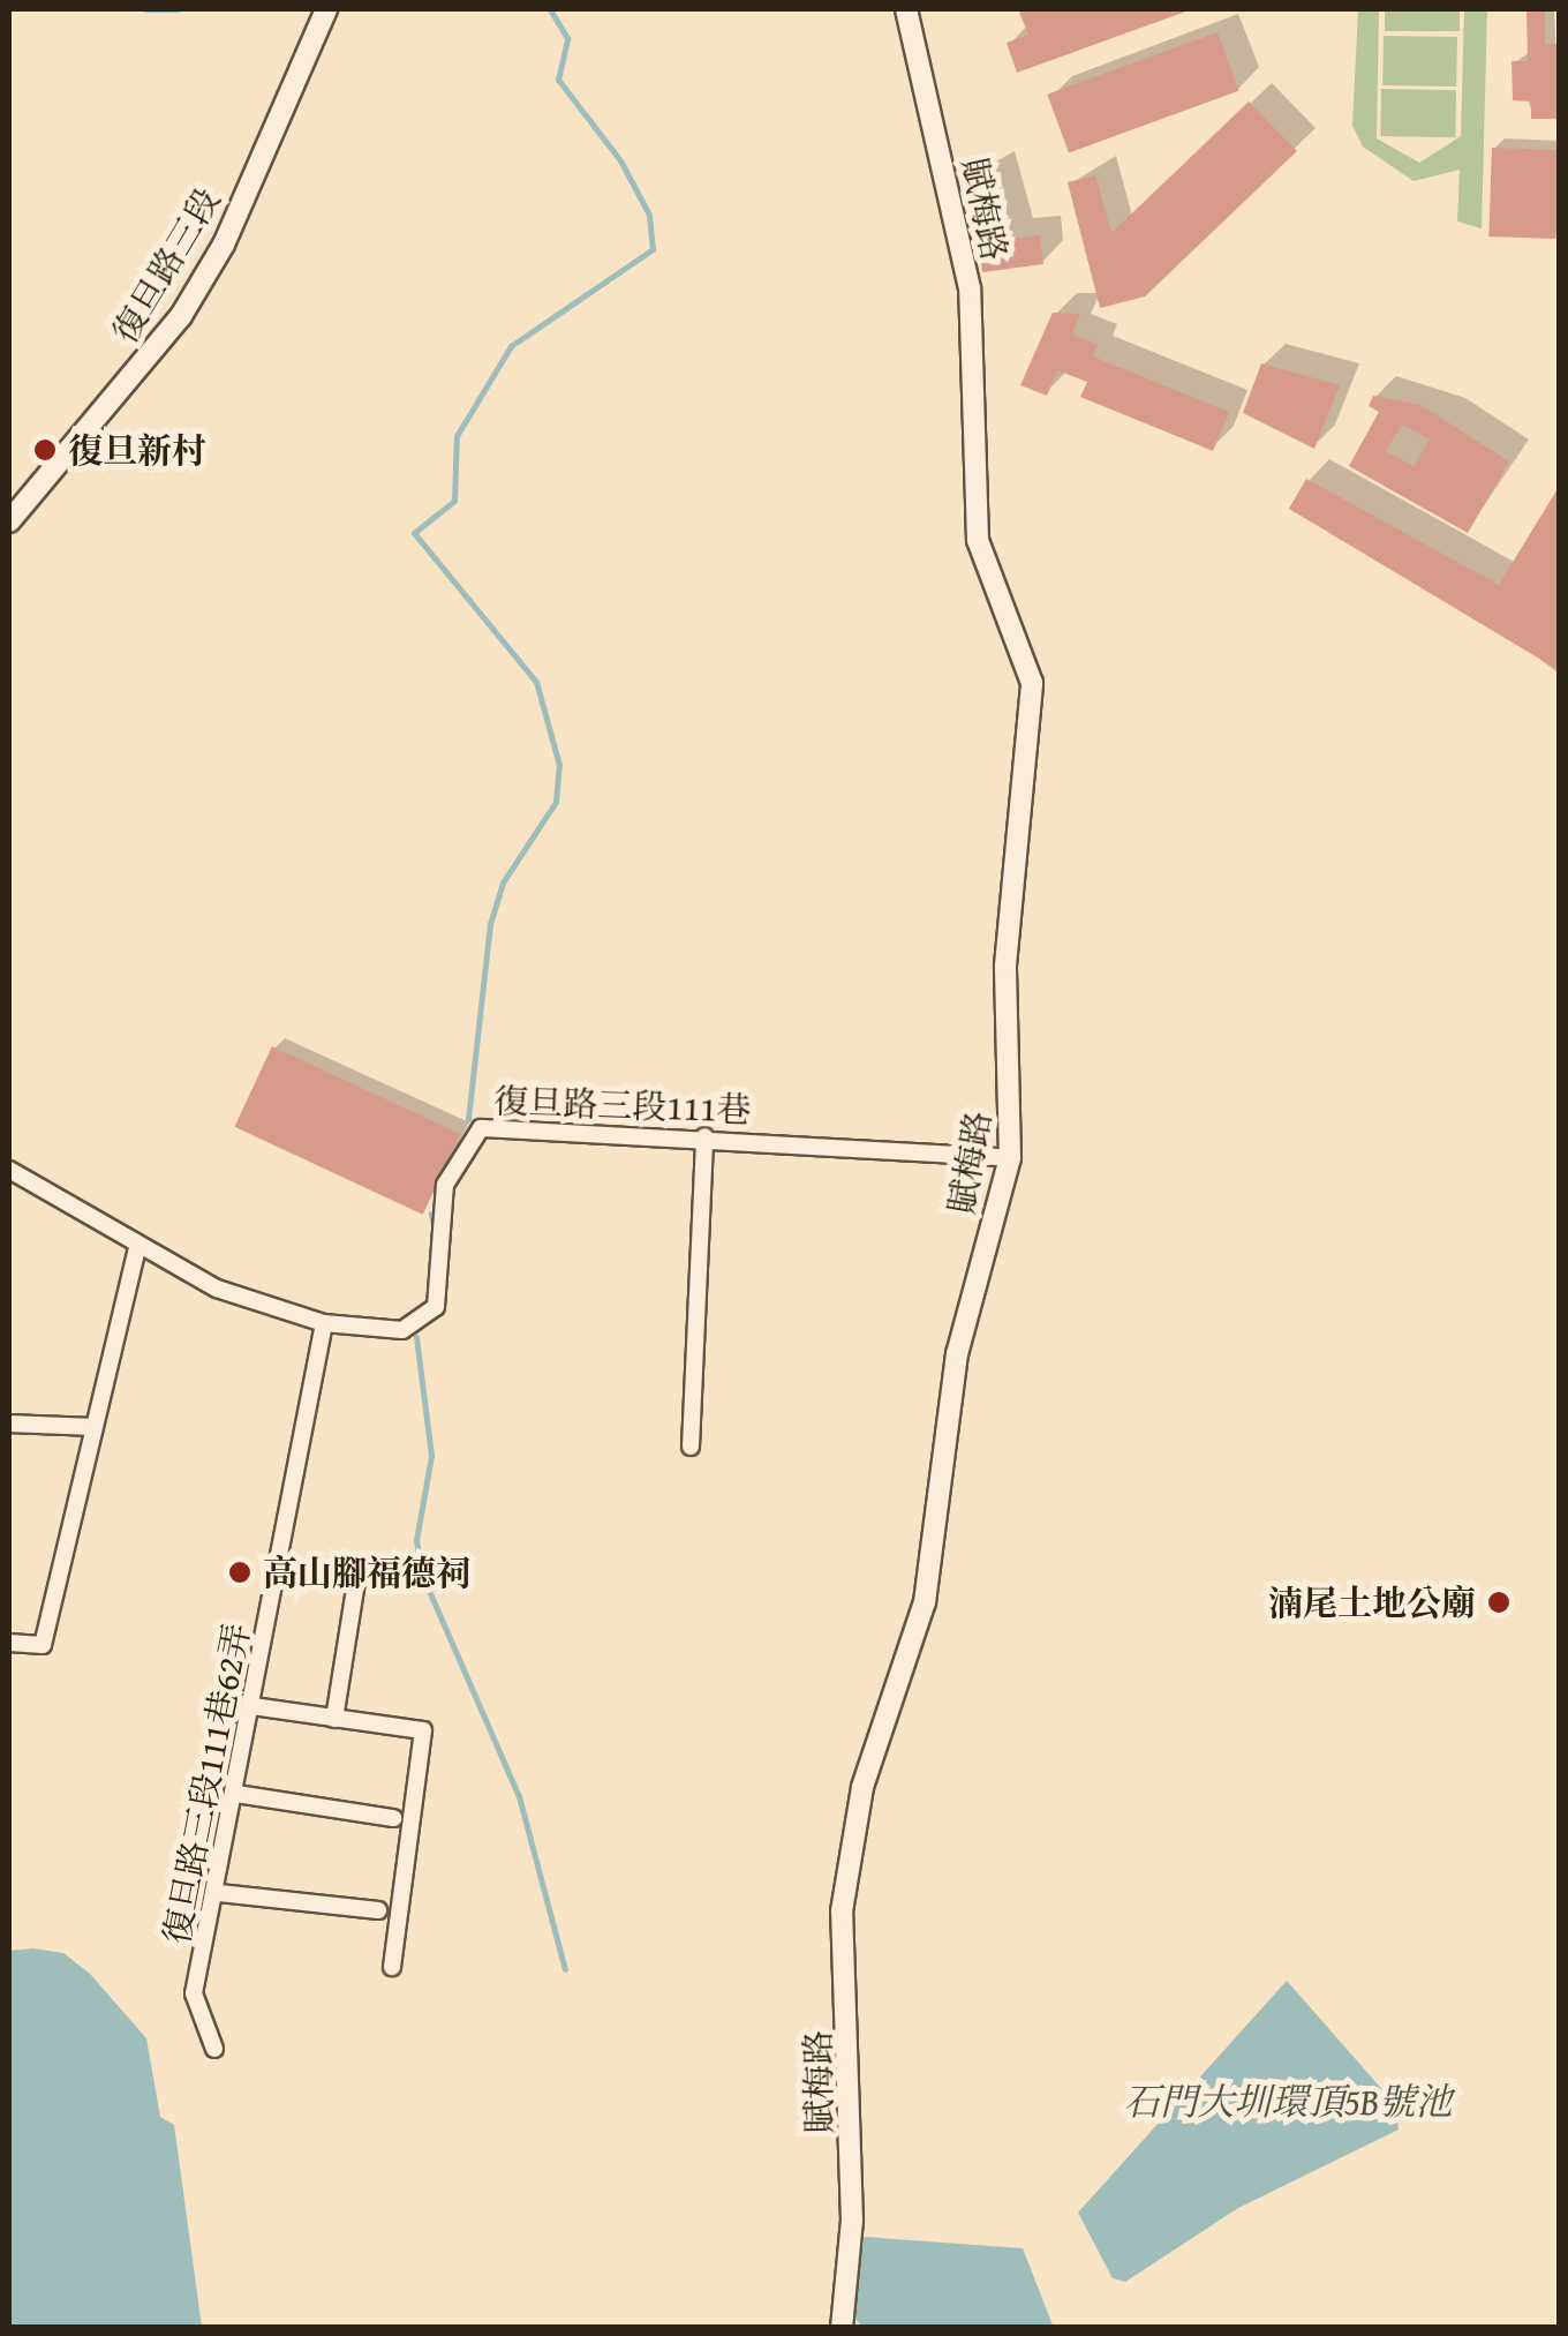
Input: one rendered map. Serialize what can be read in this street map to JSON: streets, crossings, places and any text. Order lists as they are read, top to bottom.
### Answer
{
  "streets": {
    "street": [
      "賦梅路",
      "復旦路三段",
      "復旦路三段111巷",
      "復旦路三段111巷62弄"
    ]
  },
  "crossings": [
    ["賦梅路", "復旦路三段111巷"],
    ["復旦路三段111巷", "復旦路三段111巷62弄"]
  ],
  "water": ["石門大圳環頂5B號池"],
  "places": ["復旦新村", "高山腳福德祠", "湳尾土地公廟"]
}
